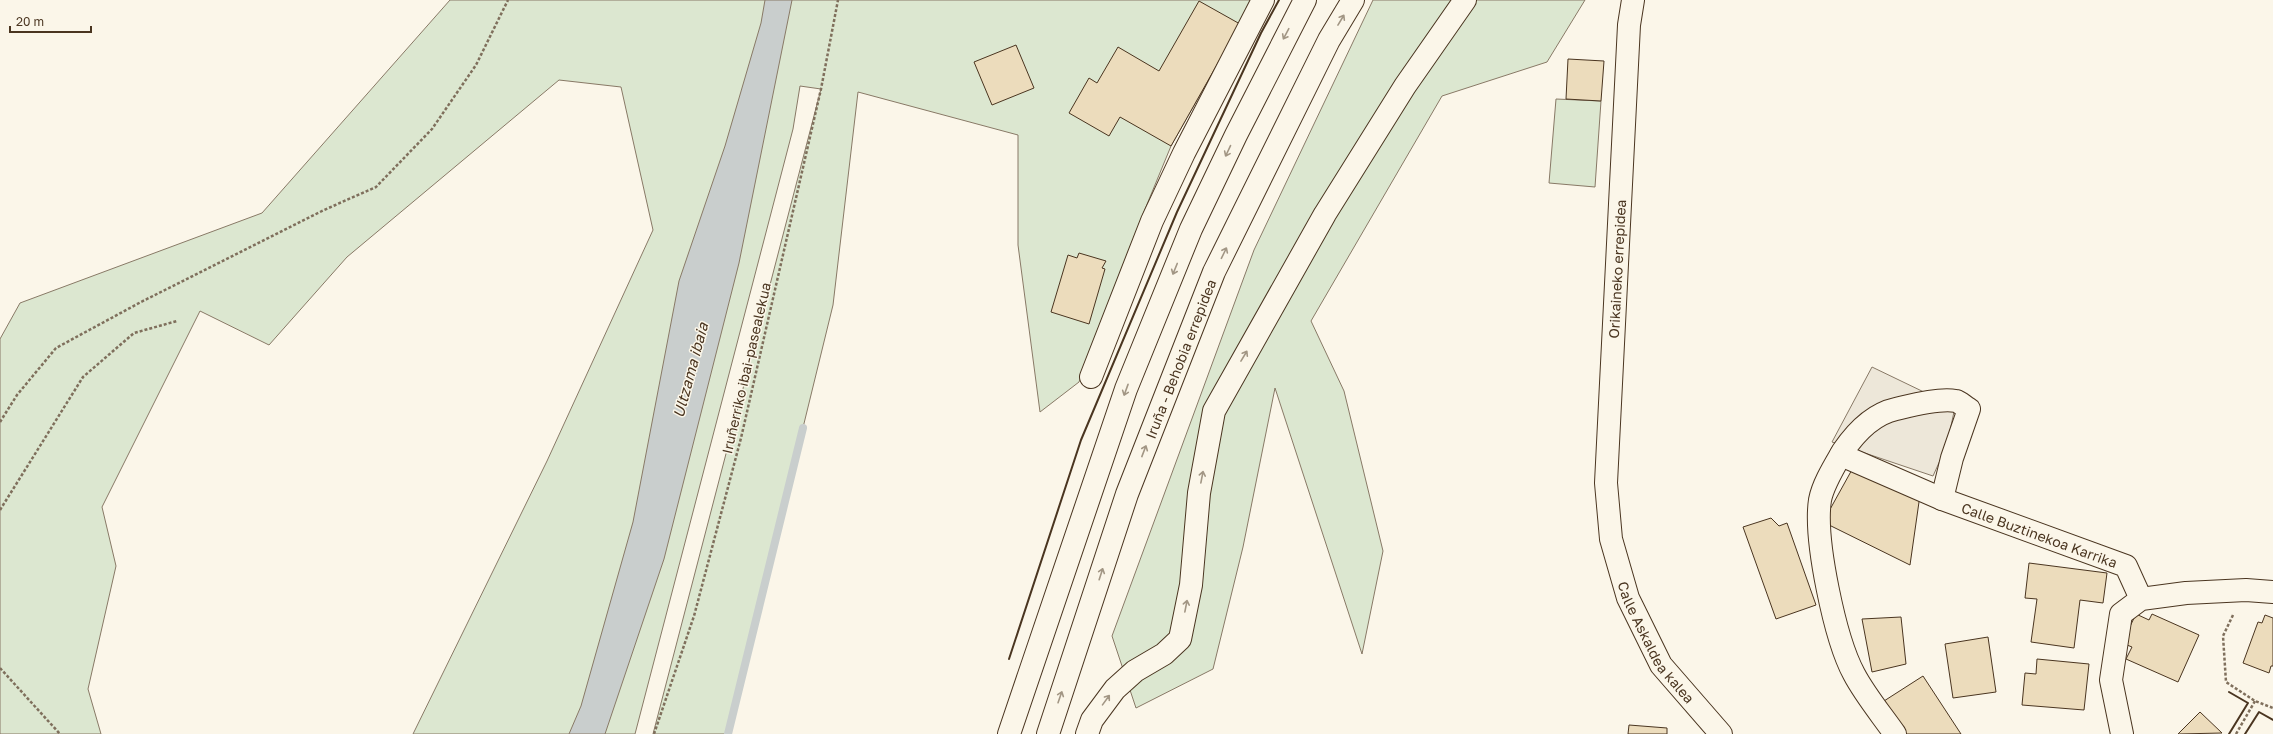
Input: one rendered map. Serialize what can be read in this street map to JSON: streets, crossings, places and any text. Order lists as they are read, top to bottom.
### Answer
{
  "streets": {
    "main road": [
      "Orikaineko errepidea",
      "Iruña - Behobia errepidea",
      "Calle Buztinekoa Karrika",
      "Calle Askaldea kalea"
    ],
    "path": ["Iruñerriko ibai-pasealekua"]
  },
  "crossings": [
    ["Orikaineko errepidea", "Calle Askaldea kalea"]
  ],
  "water": ["Ultzama ibaia"],
  "scale_bar": "20 m"
}
